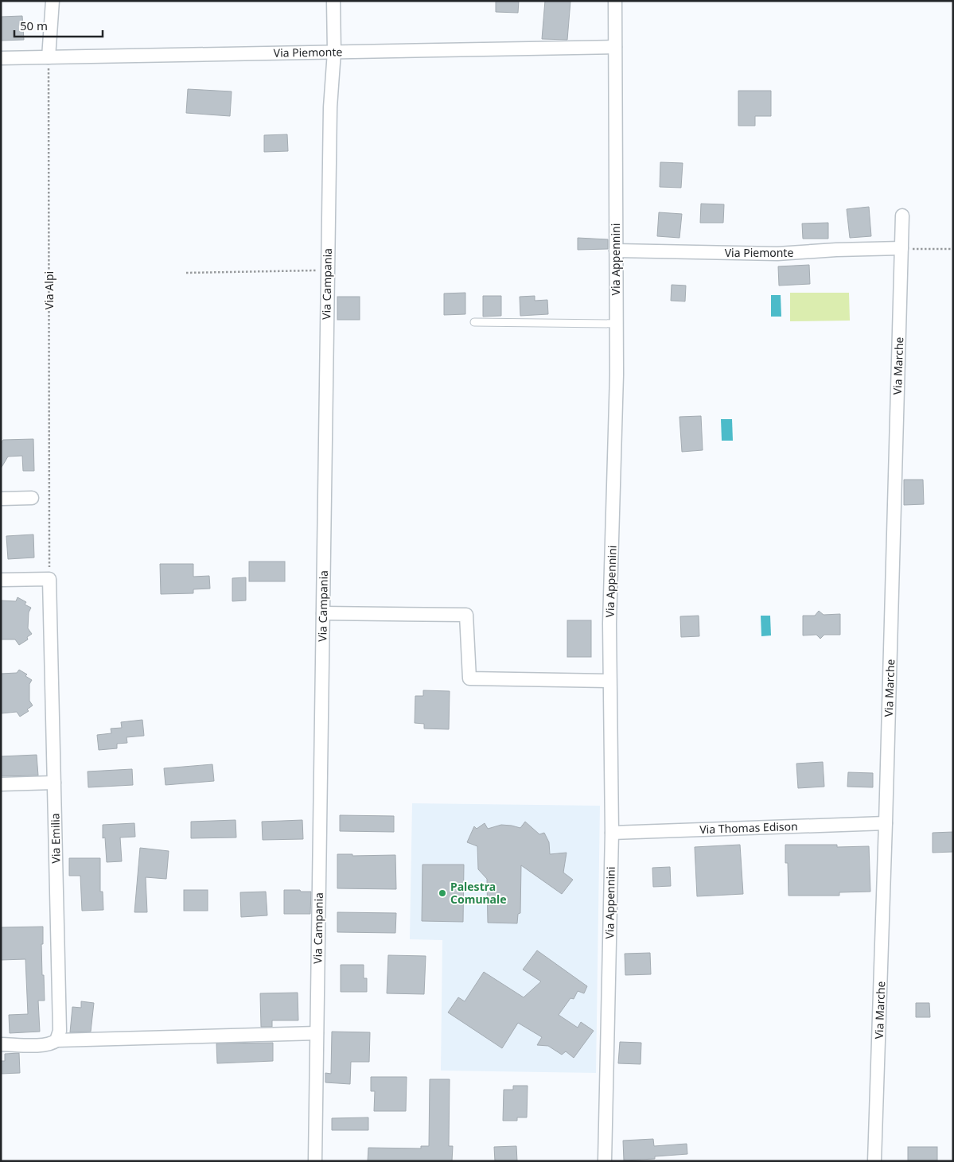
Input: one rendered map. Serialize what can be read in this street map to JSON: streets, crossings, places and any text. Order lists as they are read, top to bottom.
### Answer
{
  "streets": {
    "street": [
      "Via Piemonte",
      "Via Appennini",
      "Via Campania",
      "Via Marche",
      "Via Thomas Edison",
      "Via Emilia"
    ],
    "path": ["Via Alpi"]
  },
  "crossings": [
    ["Via Piemonte", "Via Appennini"],
    ["Via Piemonte", "Via Campania"],
    ["Via Piemonte", "Via Alpi"],
    ["Via Piemonte", "Via Marche"],
    ["Via Appennini", "Via Thomas Edison"],
    ["Via Alpi", "Via Emilia"],
    ["Via Marche", "Via Thomas Edison"]
  ],
  "places": ["Palestra Comunale"],
  "scale_bar": "50 m"
}
